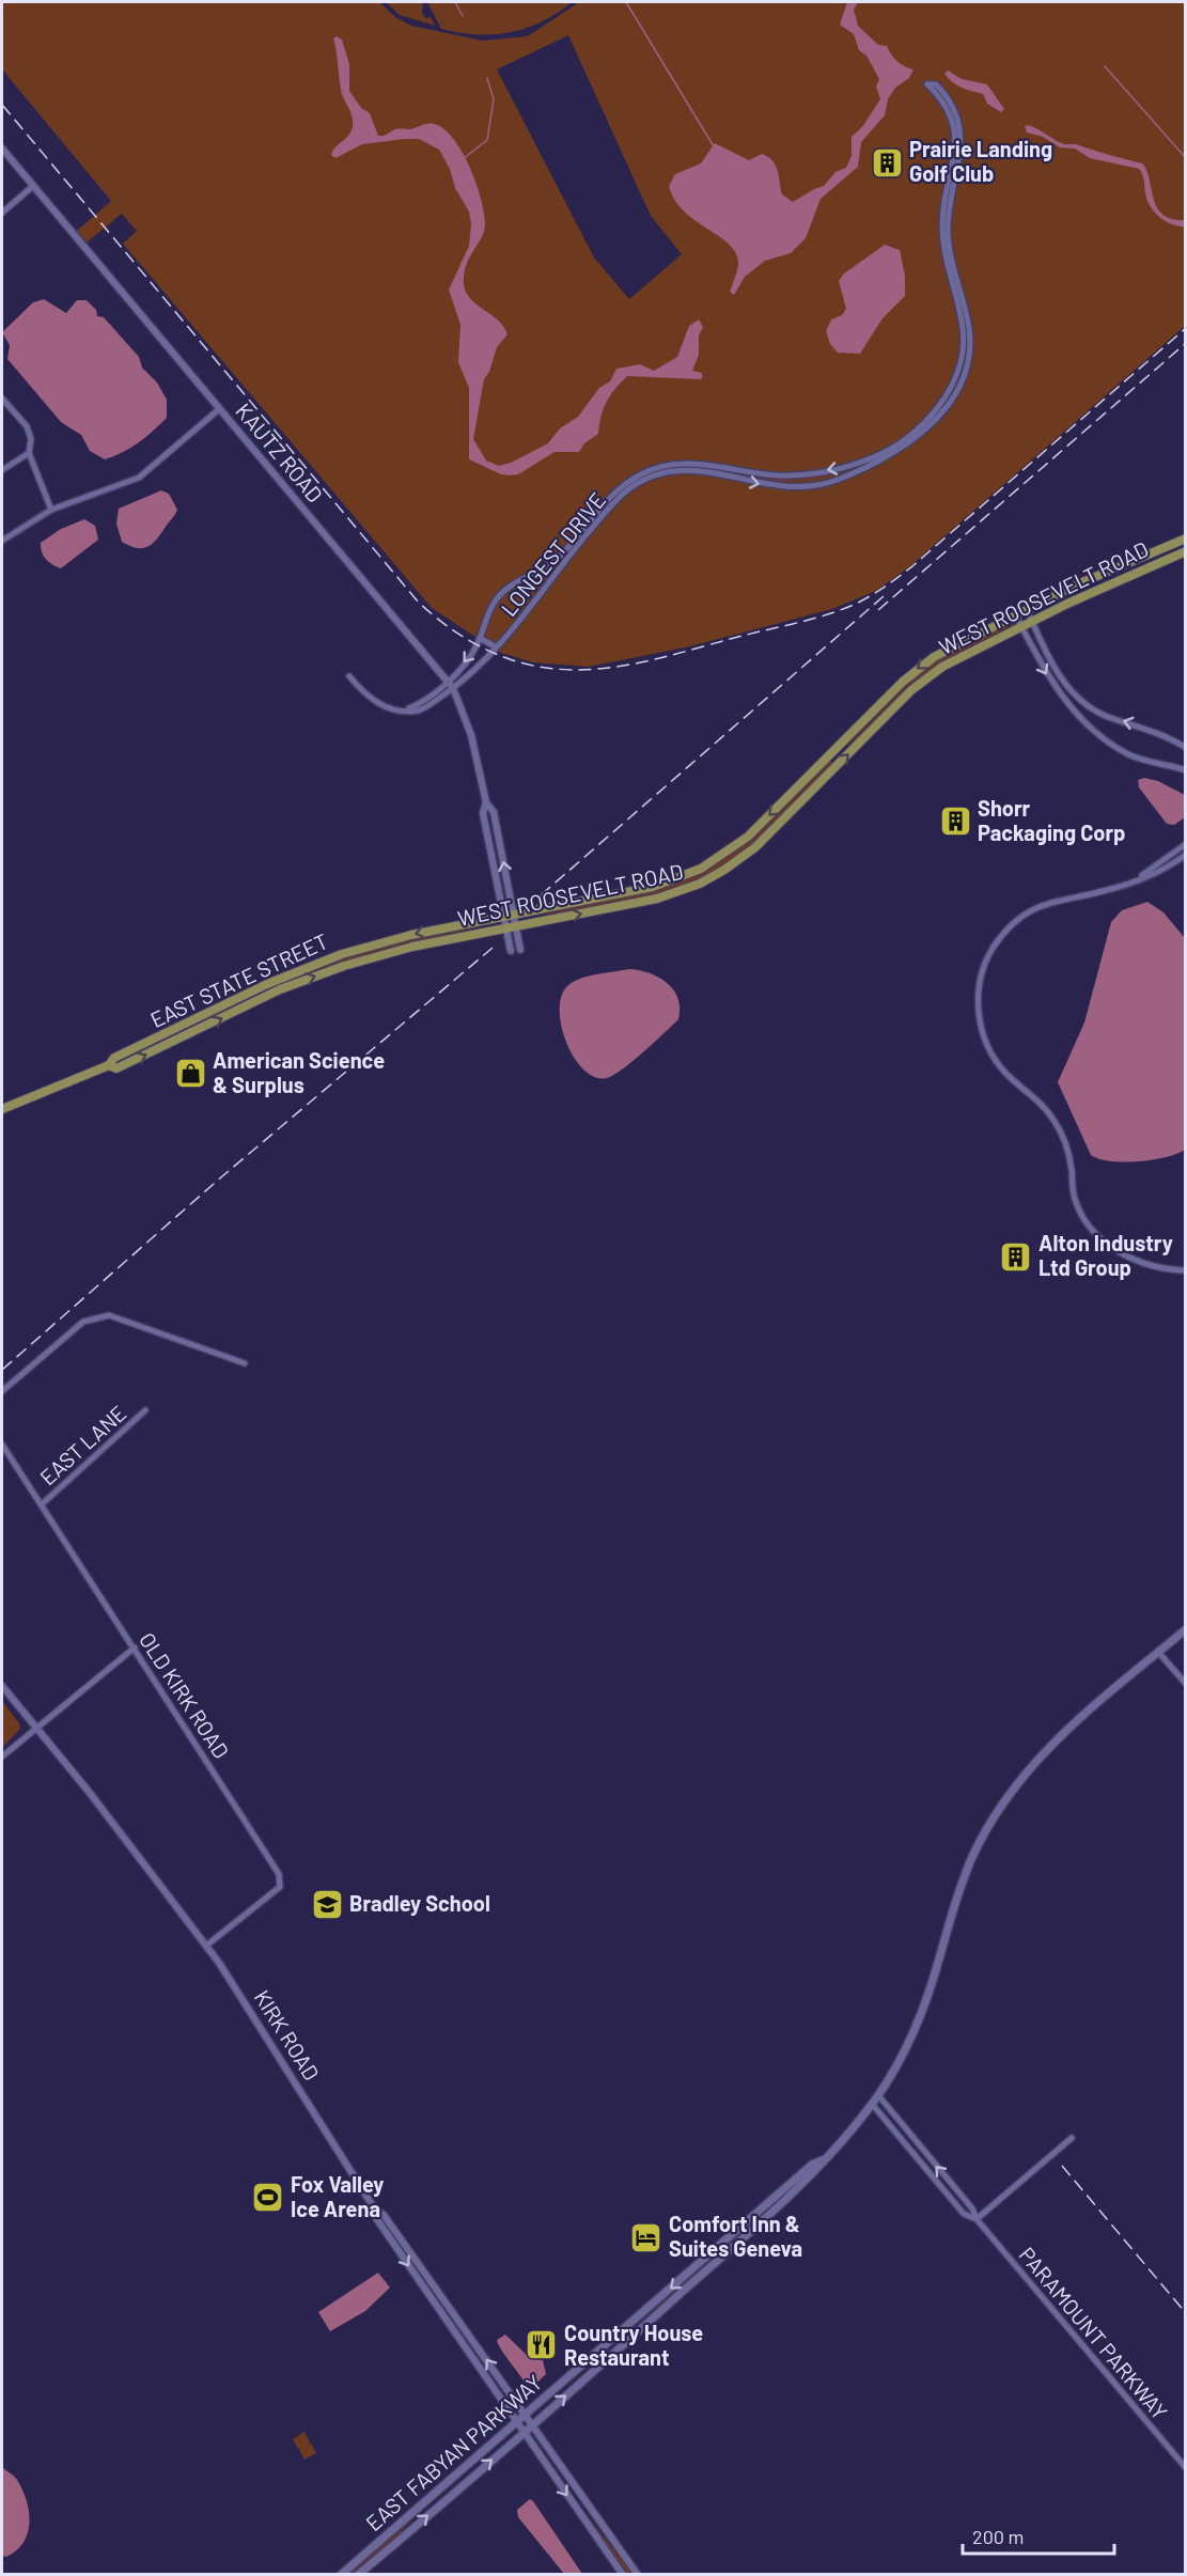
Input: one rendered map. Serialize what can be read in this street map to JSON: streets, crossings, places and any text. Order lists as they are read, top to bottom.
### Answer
{
  "streets": {
    "main road": ["WEST ROOSEVELT ROAD", "EAST STATE STREET", "EAST FABYAN PARKWAY"],
    "street": [
      "KAUTZ ROAD",
      "LONGEST DRIVE",
      "EAST LANE",
      "OLD KIRK ROAD",
      "KIRK ROAD",
      "PARAMOUNT PARKWAY"
    ]
  },
  "crossings": [
    ["KAUTZ ROAD", "LONGEST DRIVE"],
    ["KAUTZ ROAD", "WEST ROOSEVELT ROAD"],
    ["KAUTZ ROAD", "EAST STATE STREET"],
    ["WEST ROOSEVELT ROAD", "EAST STATE STREET"],
    ["EAST LANE", "OLD KIRK ROAD"],
    ["OLD KIRK ROAD", "KIRK ROAD"],
    ["KIRK ROAD", "EAST FABYAN PARKWAY"],
    ["PARAMOUNT PARKWAY", "EAST FABYAN PARKWAY"]
  ],
  "one_way": ["EAST STATE STREET"],
  "places": {
    "building": ["Prairie Landing Golf Club", "Shorr Packaging Corp", "Alton Industry Ltd Group"],
    "shop": ["American Science & Surplus"],
    "school or university": ["Bradley School"],
    "sports": ["Fox Valley Ice Arena"],
    "hotel": ["Comfort Inn & Suites Geneva"],
    "restaurant": ["Country House Restaurant"]
  },
  "scale_bar": "200 m"
}
